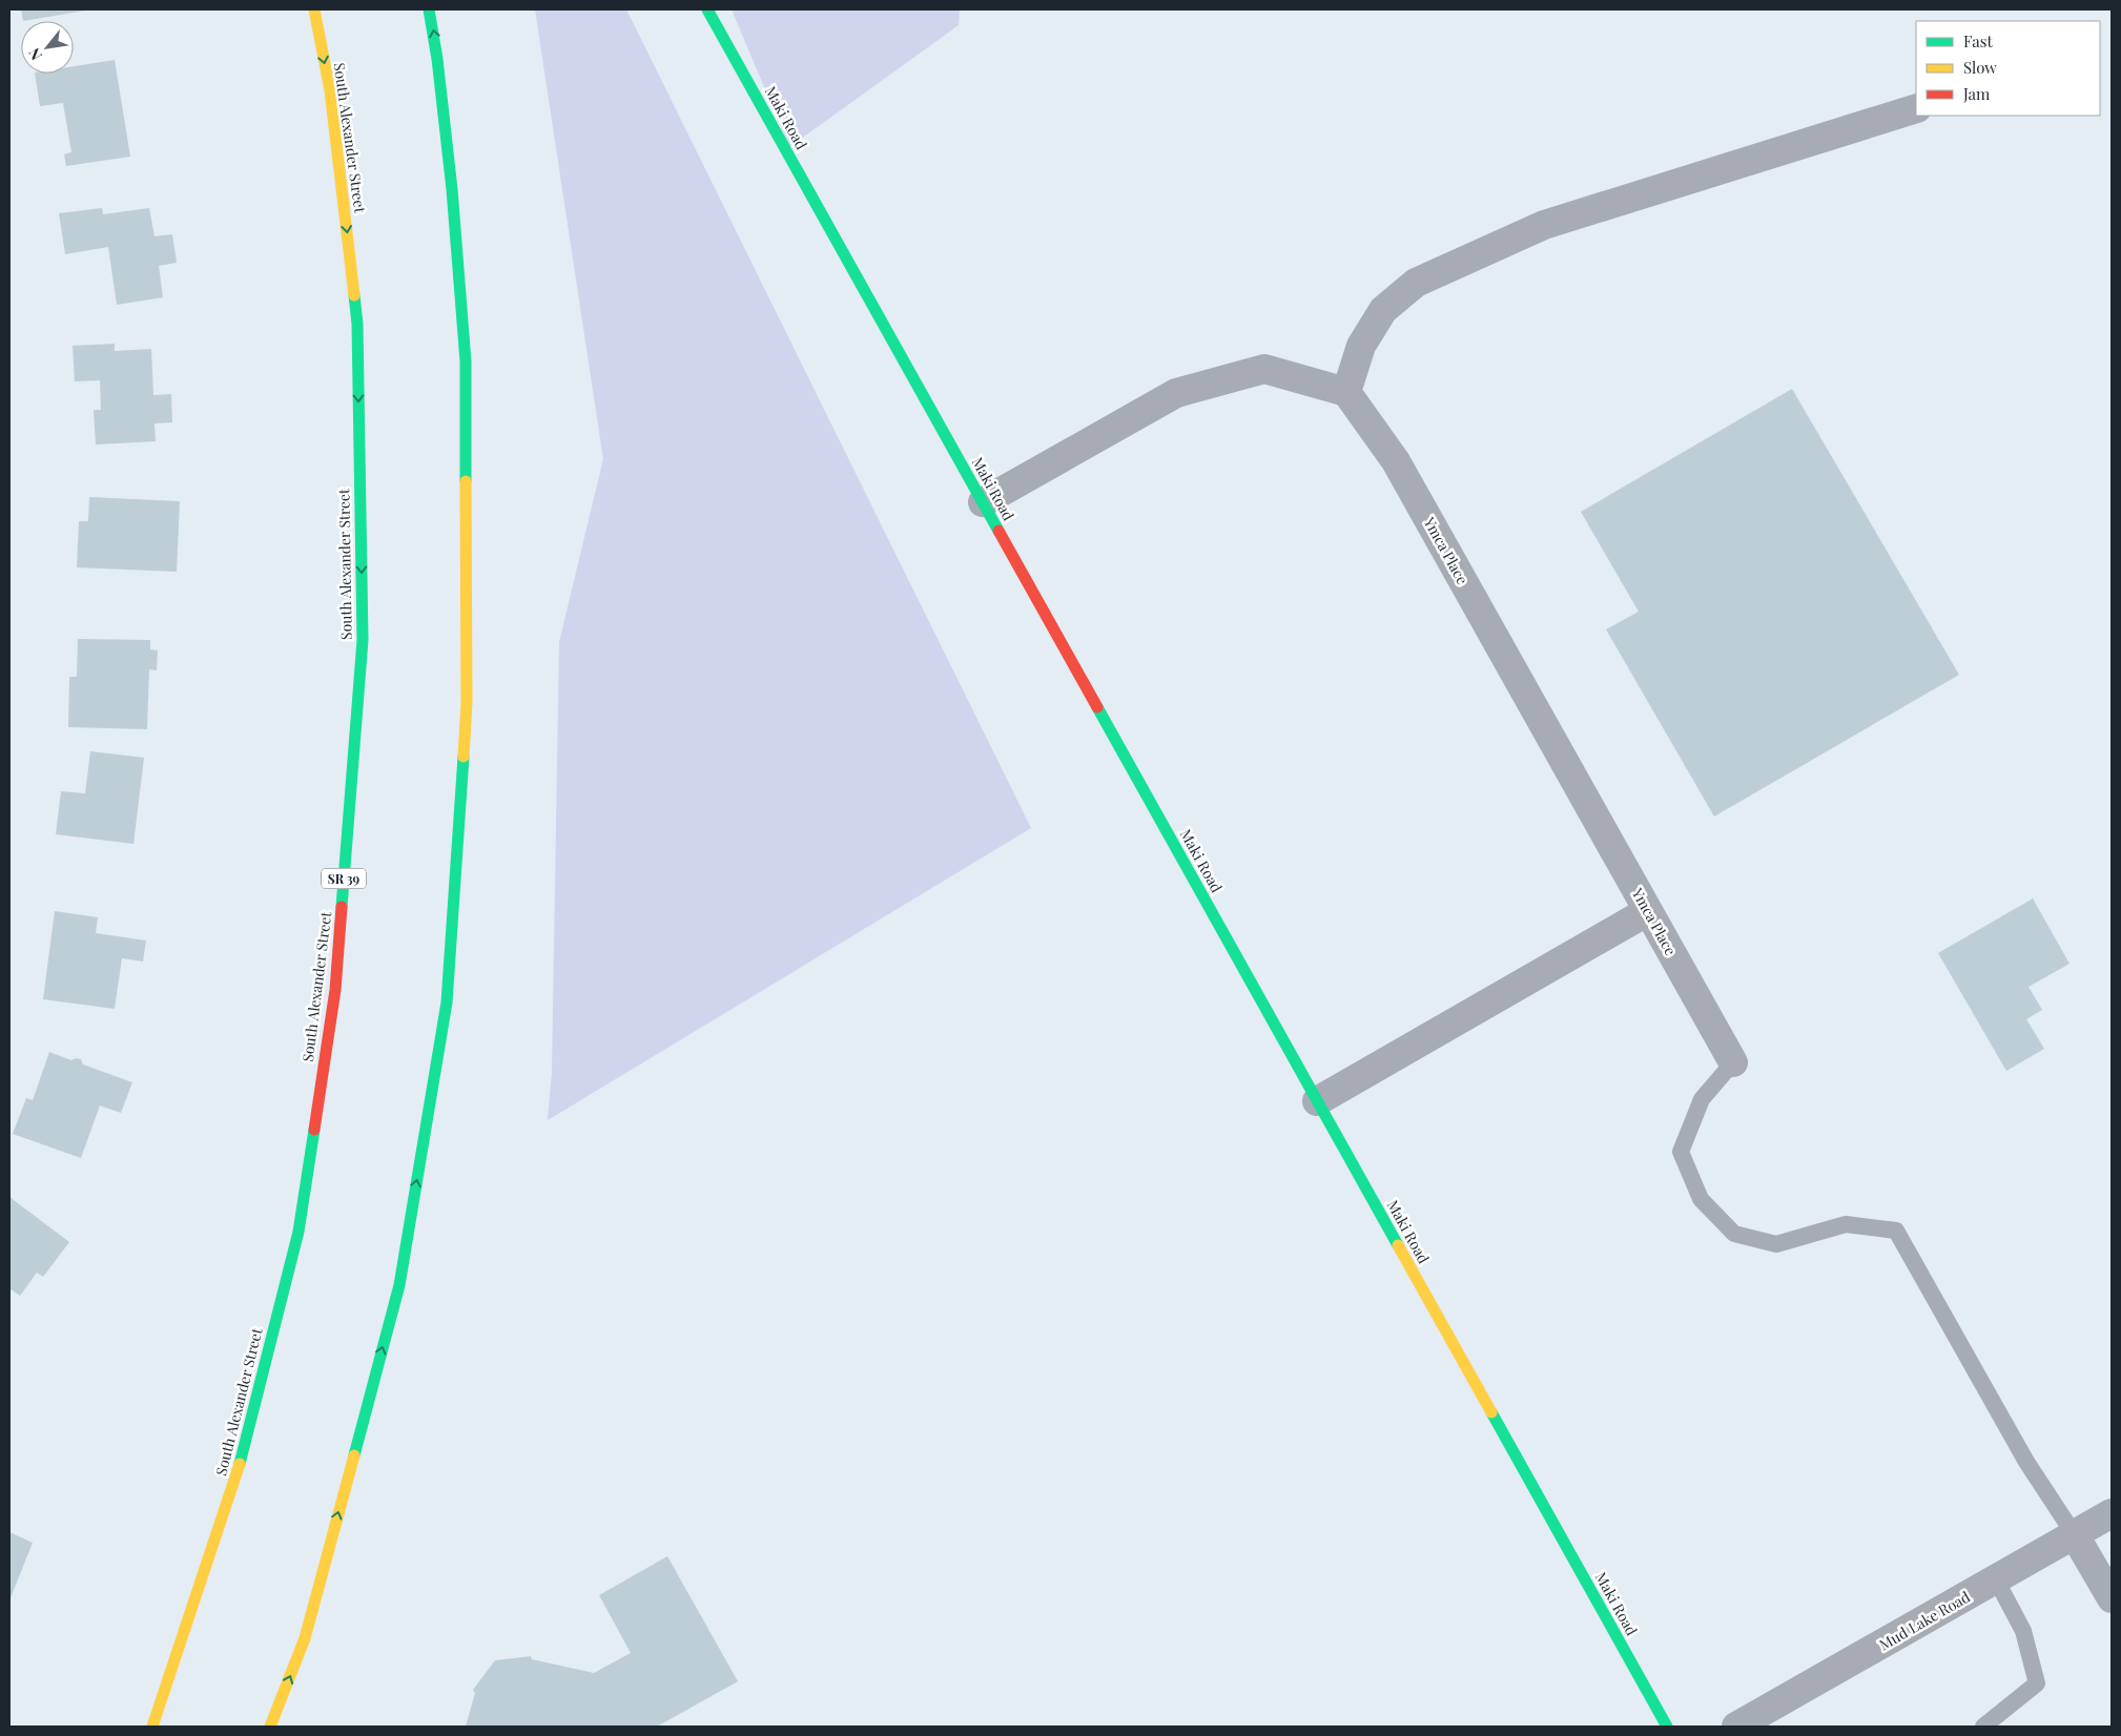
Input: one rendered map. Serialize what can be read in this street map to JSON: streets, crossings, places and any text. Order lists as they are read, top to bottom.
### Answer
{
  "streets": {
    "main road": ["Maki Road", "South Alexander Street", "SR 39"],
    "street": ["Ymca Place", "Mud Lake Road"]
  },
  "one_way": ["South Alexander Street"],
  "legend": ["Fast", "Slow", "Jam"],
  "north": "bottom left"
}
